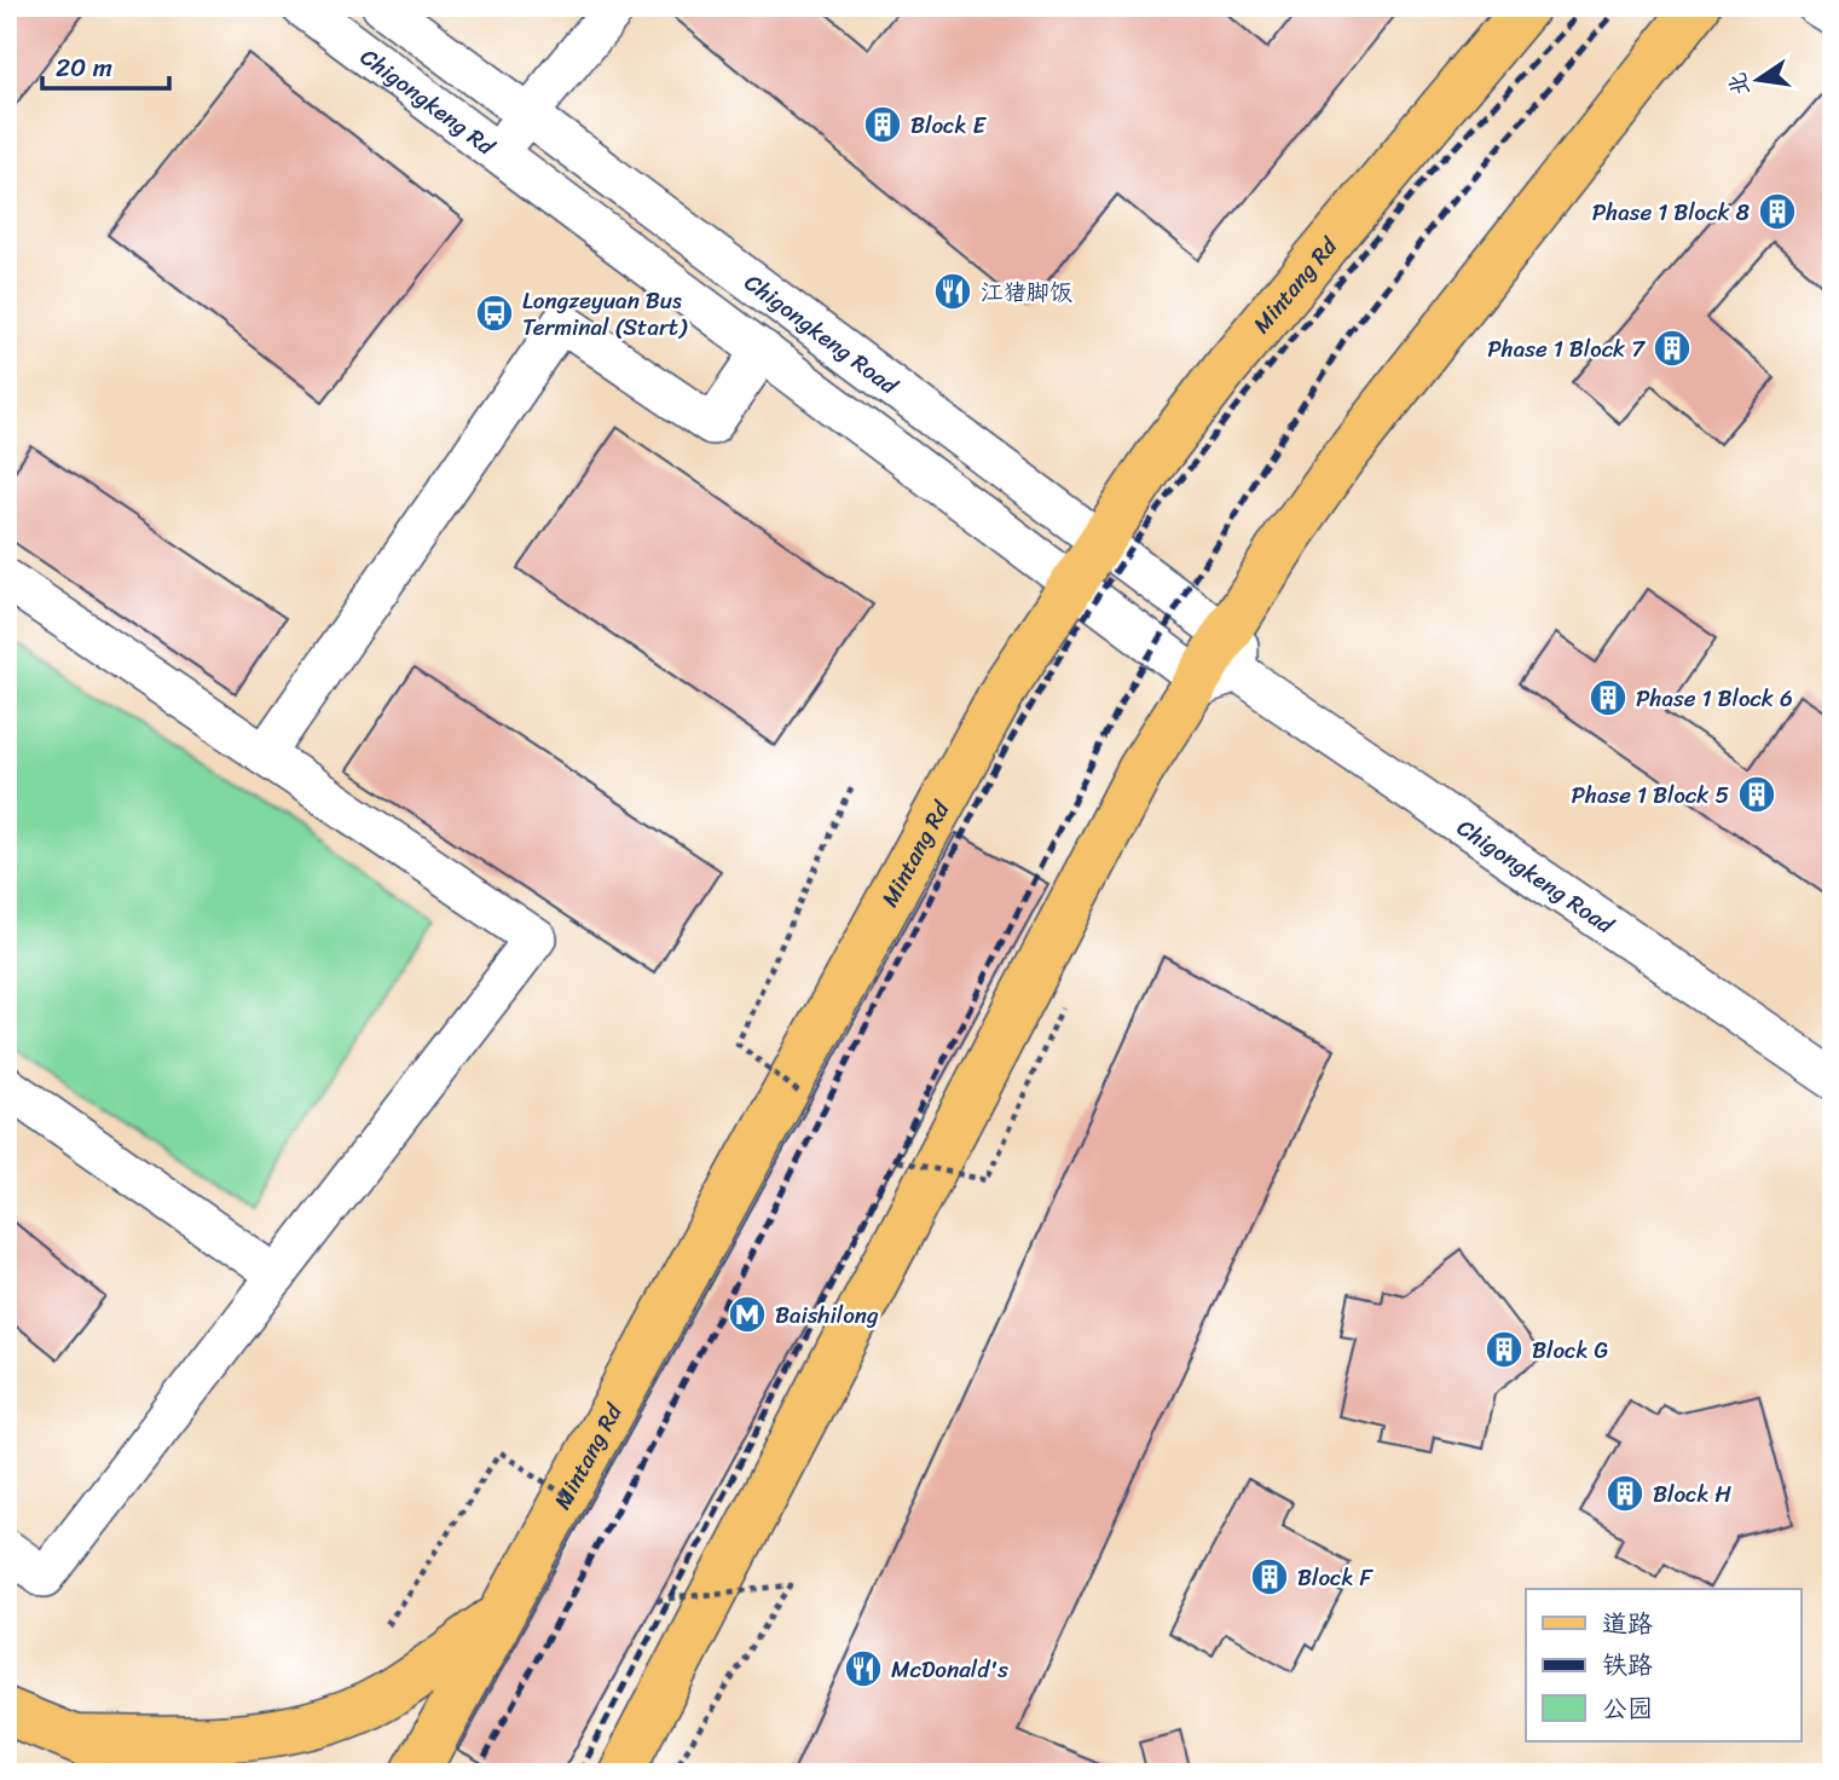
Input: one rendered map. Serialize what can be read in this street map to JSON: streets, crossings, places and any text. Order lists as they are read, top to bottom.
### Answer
{
  "streets": {
    "main road": ["Mintang Rd"],
    "street": ["Chigongkeng Rd", "Chigongkeng Road"]
  },
  "crossings": [
    ["Chigongkeng Rd", "Chigongkeng Road"],
    ["Mintang Rd", "Chigongkeng Road"]
  ],
  "places": {
    "building": [
      "Block E",
      "Phase 1 Block 8",
      "Phase 1 Block 7",
      "Phase 1 Block 6",
      "Phase 1 Block 5",
      "Block G",
      "Block H",
      "Block F"
    ],
    "restaurant": ["江猪脚饭", "McDonald's"],
    "bus stop": ["Longzeyuan Bus Terminal (Start)"],
    "metro station": ["Baishilong"]
  },
  "legend": ["道路", "铁路", "公园"],
  "scale_bar": "20 m",
  "north": "left"
}
